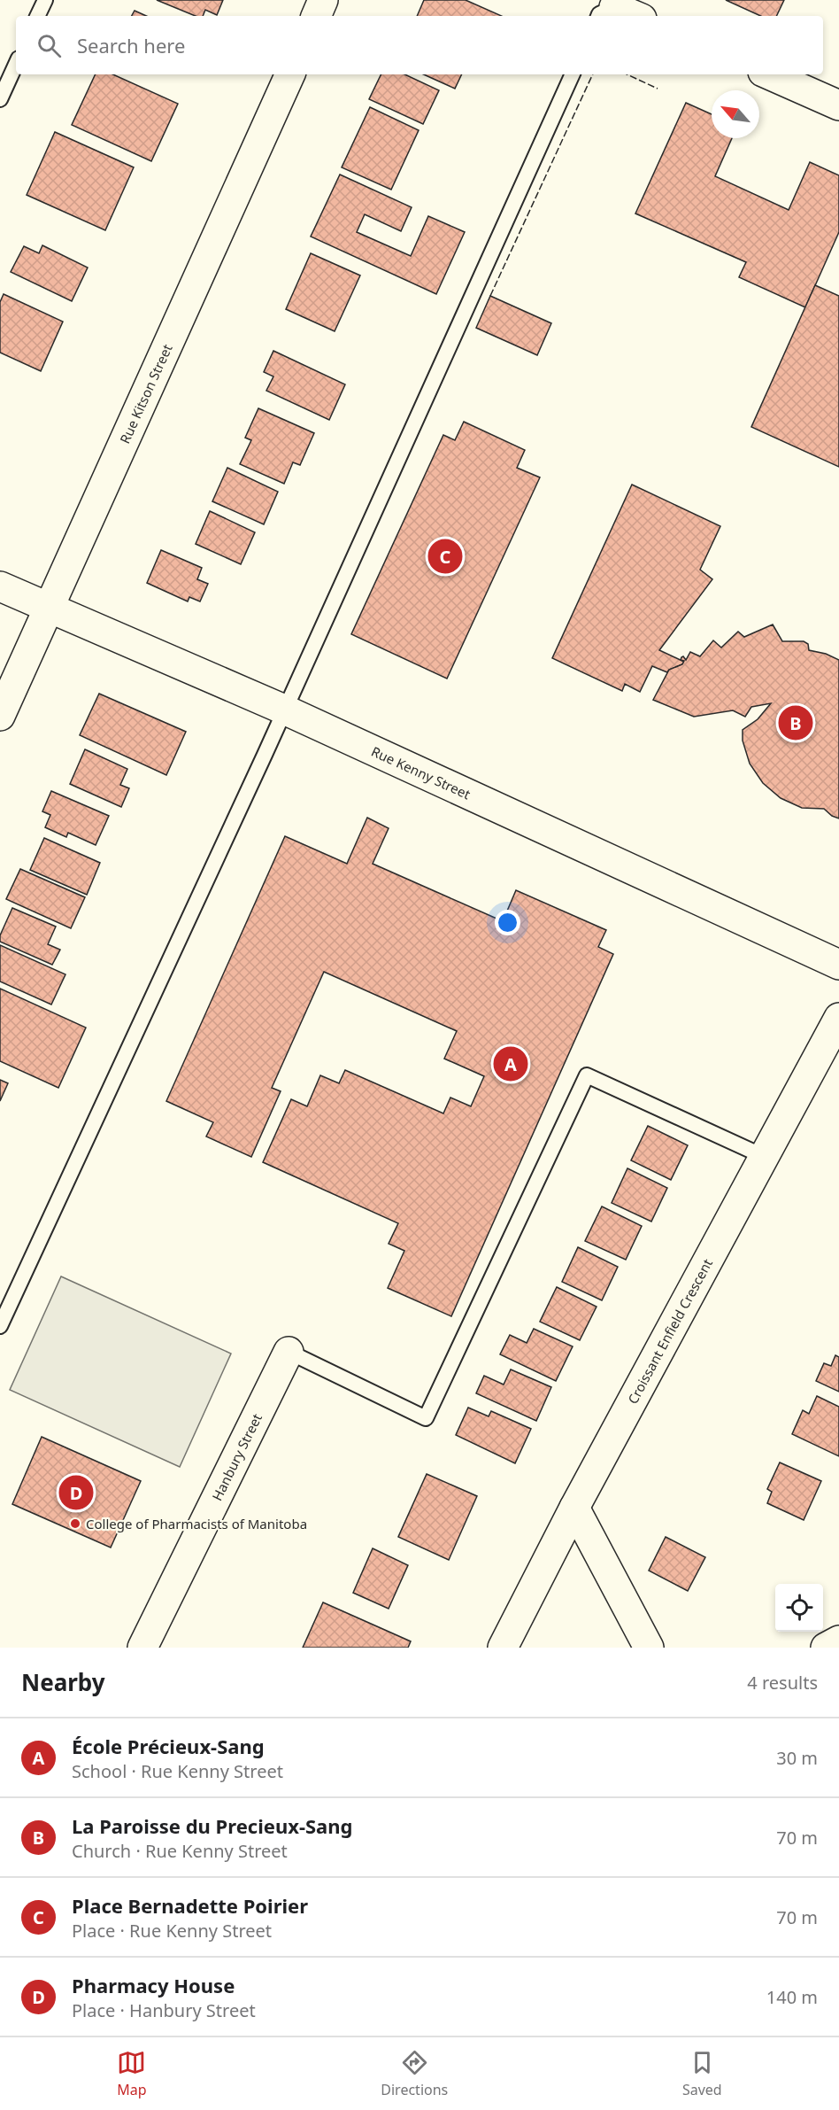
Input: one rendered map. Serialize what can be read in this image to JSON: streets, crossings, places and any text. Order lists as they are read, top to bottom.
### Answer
{
  "streets": {
    "main road": [
      "Rue Kitson Street",
      "Rue Kenny Street",
      "Croissant Enfield Crescent",
      "Hanbury Street"
    ]
  },
  "crossings": [
    ["Rue Kitson Street", "Rue Kenny Street"]
  ],
  "places": ["College of Pharmacists of Manitoba"],
  "north": "top left",
  "page": {
    "search": "Search here",
    "pins": [
      "C",
      "B",
      "A",
      "D"
    ],
    "heading": ["Nearby", "4 results"],
    "list": [
      {
        "mark": "A",
        "name": "École Précieux-Sang",
        "note": "School · Rue Kenny Street",
        "value": "30 m"
      },
      {
        "mark": "B",
        "name": "La Paroisse du Precieux-Sang",
        "note": "Church · Rue Kenny Street",
        "value": "70 m"
      },
      {
        "mark": "C",
        "name": "Place Bernadette Poirier",
        "note": "Place · Rue Kenny Street",
        "value": "70 m"
      },
      {
        "mark": "D",
        "name": "Pharmacy House",
        "note": "Place · Hanbury Street",
        "value": "140 m"
      }
    ],
    "nav": ["Map", "Directions", "Saved"]
  }
}
